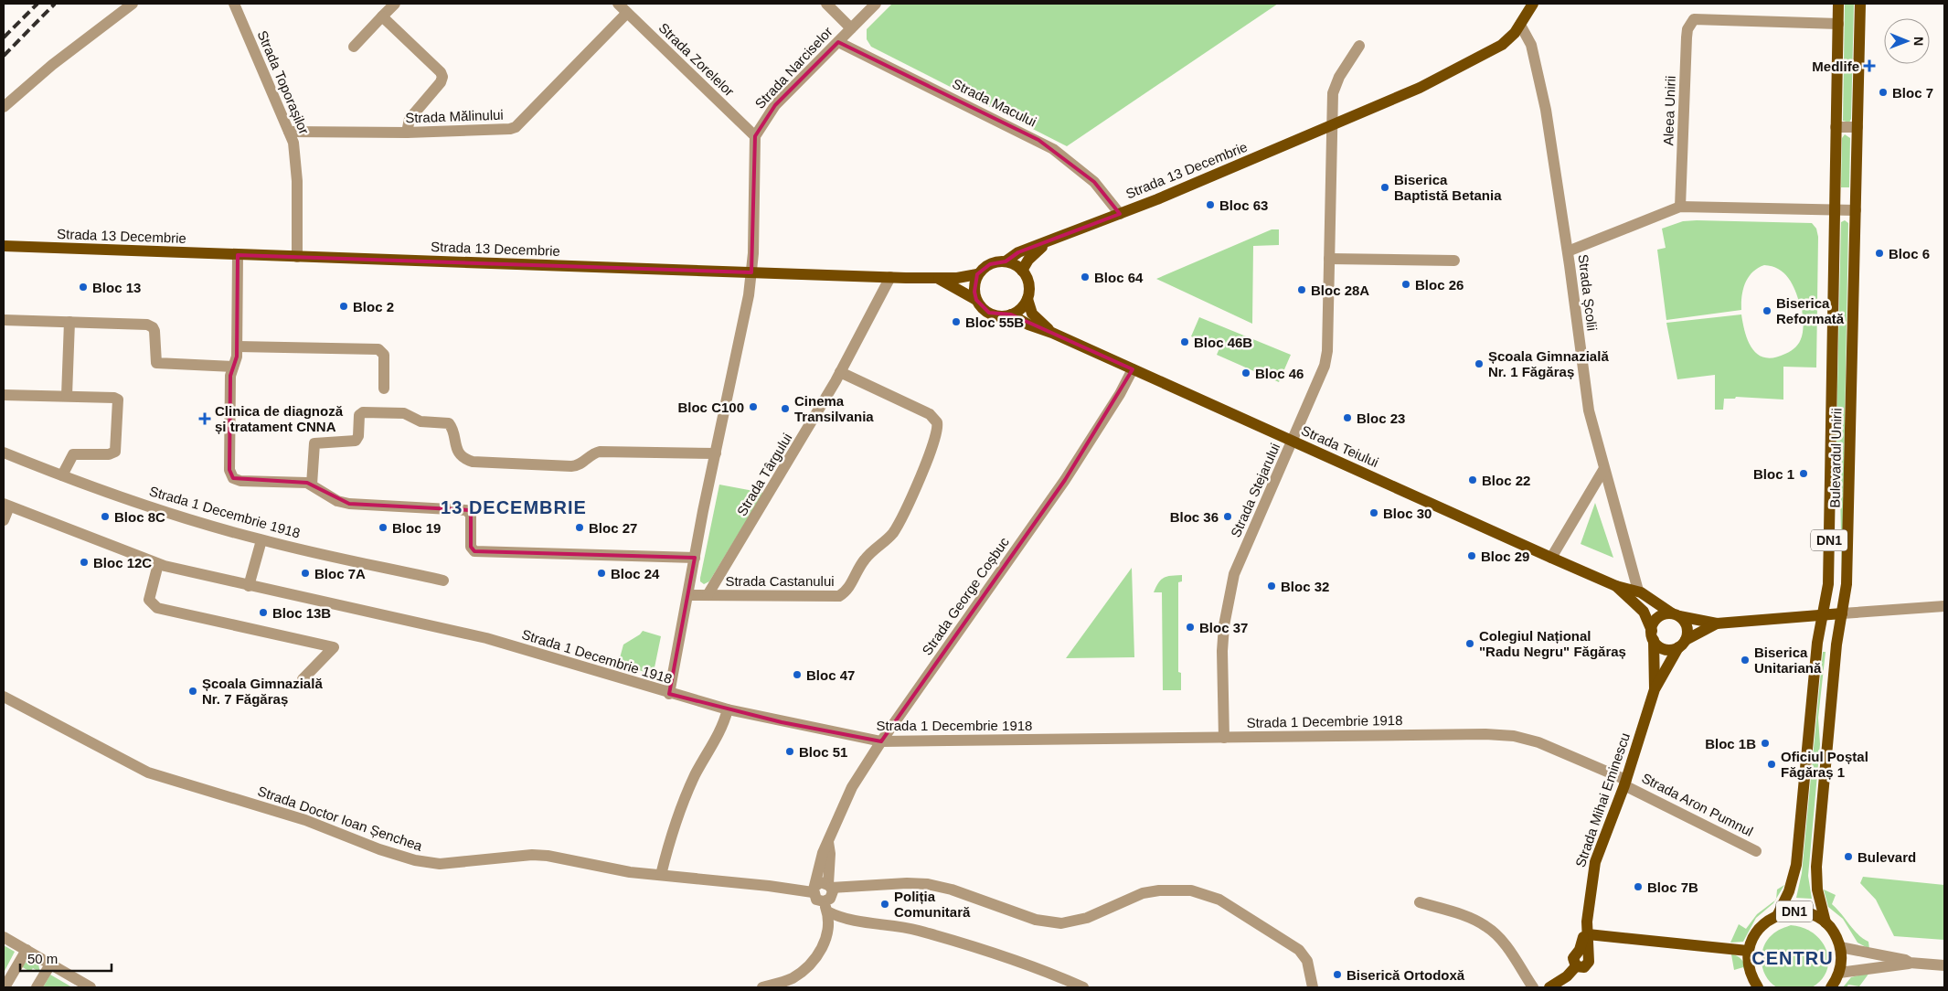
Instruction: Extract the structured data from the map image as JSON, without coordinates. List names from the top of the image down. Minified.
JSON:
{"streets":{"main road":["Strada 13 Decembrie","Strada Teiului","Bulevardul Unirii","DN1","Strada Mihai Eminescu"],"street":["Strada Zorelelor","Strada Narciselor","Strada Toporașilor","Strada Macului","Aleea Unirii","Strada Mălinului","Strada Școlii","Strada Târgului","Strada Stejarului","Strada 1 Decembrie 1918","Strada Castanului","Strada George Coșbuc","Strada Aron Pumnul","Strada Doctor Ioan Șenchea"]},"crossings":[["Strada Zorelelor","Strada Narciselor"],["Strada Zorelelor","Strada Mălinului"],["Strada Narciselor","Strada Macului"],["Strada Toporașilor","Strada Mălinului"],["Strada Toporașilor","Strada 13 Decembrie"],["Strada Macului","Strada 13 Decembrie"],["Aleea Unirii","Bulevardul Unirii"],["Strada 13 Decembrie","Strada Școlii"],["Strada 13 Decembrie","Strada Teiului"],["Strada 13 Decembrie","Strada Târgului"],["Strada 13 Decembrie","Strada Stejarului"],["Strada Teiului","Strada Stejarului"],["Strada Teiului","Strada George Coșbuc"],["Bulevardul Unirii","DN1"],["Strada Târgului","Strada Castanului"],["Strada Stejarului","Strada 1 Decembrie 1918"],["Strada 1 Decembrie 1918","Strada George Coșbuc"],["Strada 1 Decembrie 1918","Strada Mihai Eminescu"],["Strada 1 Decembrie 1918","Strada Aron Pumnul"],["Strada George Coșbuc","Strada Doctor Ioan Șenchea"],["Strada Mihai Eminescu","Strada Aron Pumnul"]],"districts":["13 DECEMBRIE","CENTRU"],"places":{"health":["Medlife","Clinica de diagnoză și tratament CNNA"],"other":["Bloc 7","Biserica Baptistă Betania","Bloc 63","Bloc 6","Bloc 64","Bloc 26","Bloc 13","Bloc 28A","Bloc 2","Biserica Reformată","Bloc 55B","Bloc 46B","Școala Gimnazială Nr. 1 Făgăraș","Bloc 46","Bloc C100","Cinema Transilvania","Bloc 23","Bloc 1","Bloc 22","Bloc 30","Bloc 8C","Bloc 36","Bloc 19","Bloc 27","Bloc 29","Bloc 12C","Bloc 7A","Bloc 24","Bloc 32","Bloc 13B","Bloc 37","Colegiul Național \"Radu Negru\" Făgăraș","Biserica Unitariană","Bloc 47","Școala Gimnazială Nr. 7 Făgăraș","Bloc 1B","Bloc 51","Oficiul Poștal Făgăraș 1","Bulevard","Bloc 7B","Poliția Comunitară","Biserică Ortodoxă"]},"scale_bar":"50 m","north":"right"}
